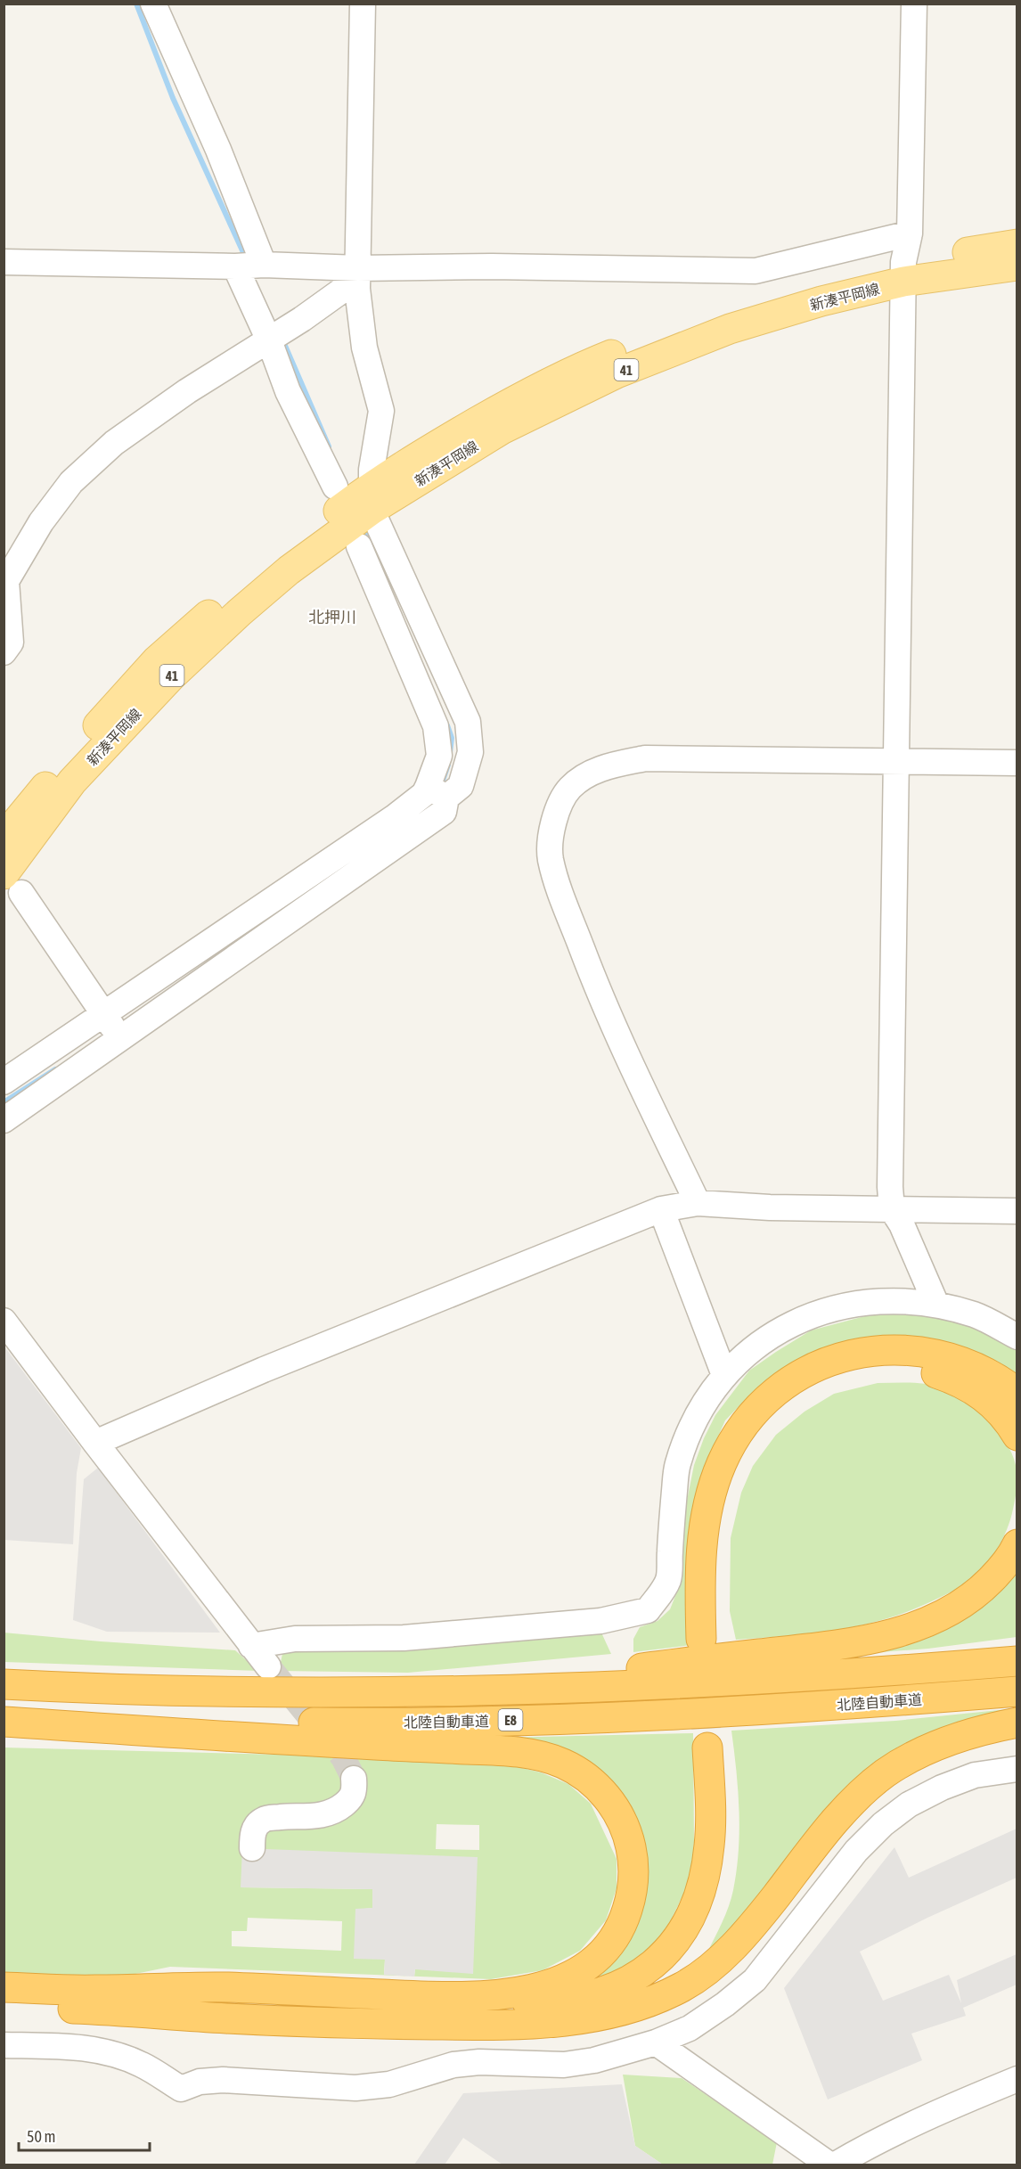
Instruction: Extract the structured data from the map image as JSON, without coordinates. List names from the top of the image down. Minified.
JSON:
{"streets":{"highway":["北陸自動車道","E8"],"main road":["新湊平岡線","41"]},"districts":["北押川"],"scale_bar":"50 m"}
